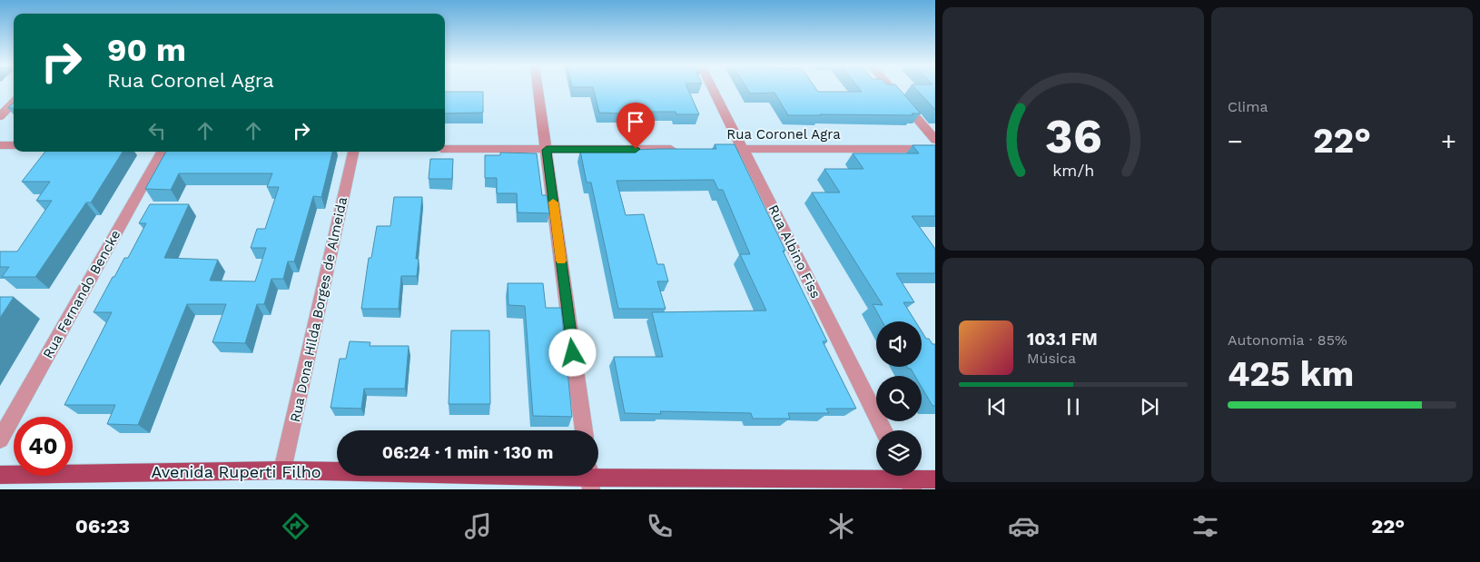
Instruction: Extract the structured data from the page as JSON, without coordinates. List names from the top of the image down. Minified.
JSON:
{"streets":{"main road":["Avenida Ruperti Filho"],"street":["Rua Coronel Agra","Rua Albino Fiss","Rua Fernando Bencke","Rua Dona Hilda Borges de Almeida"]},"crossings":[["Rua Coronel Agra","Rua Albino Fiss"],["Rua Dona Hilda Borges de Almeida","Avenida Ruperti Filho"]],"page":{"tile":["Clima",["Autonomia · 85%","425 km"]],"turn":["90 m","Rua Coronel Agra"],"heat":["−","22°","+"],"song":["103.1 FM","Música"],"limit":"40","trip":"06:24 · 1 min · 130 m","tabs":["06:23","22°"],"gauge":["36","km/h"]}}
